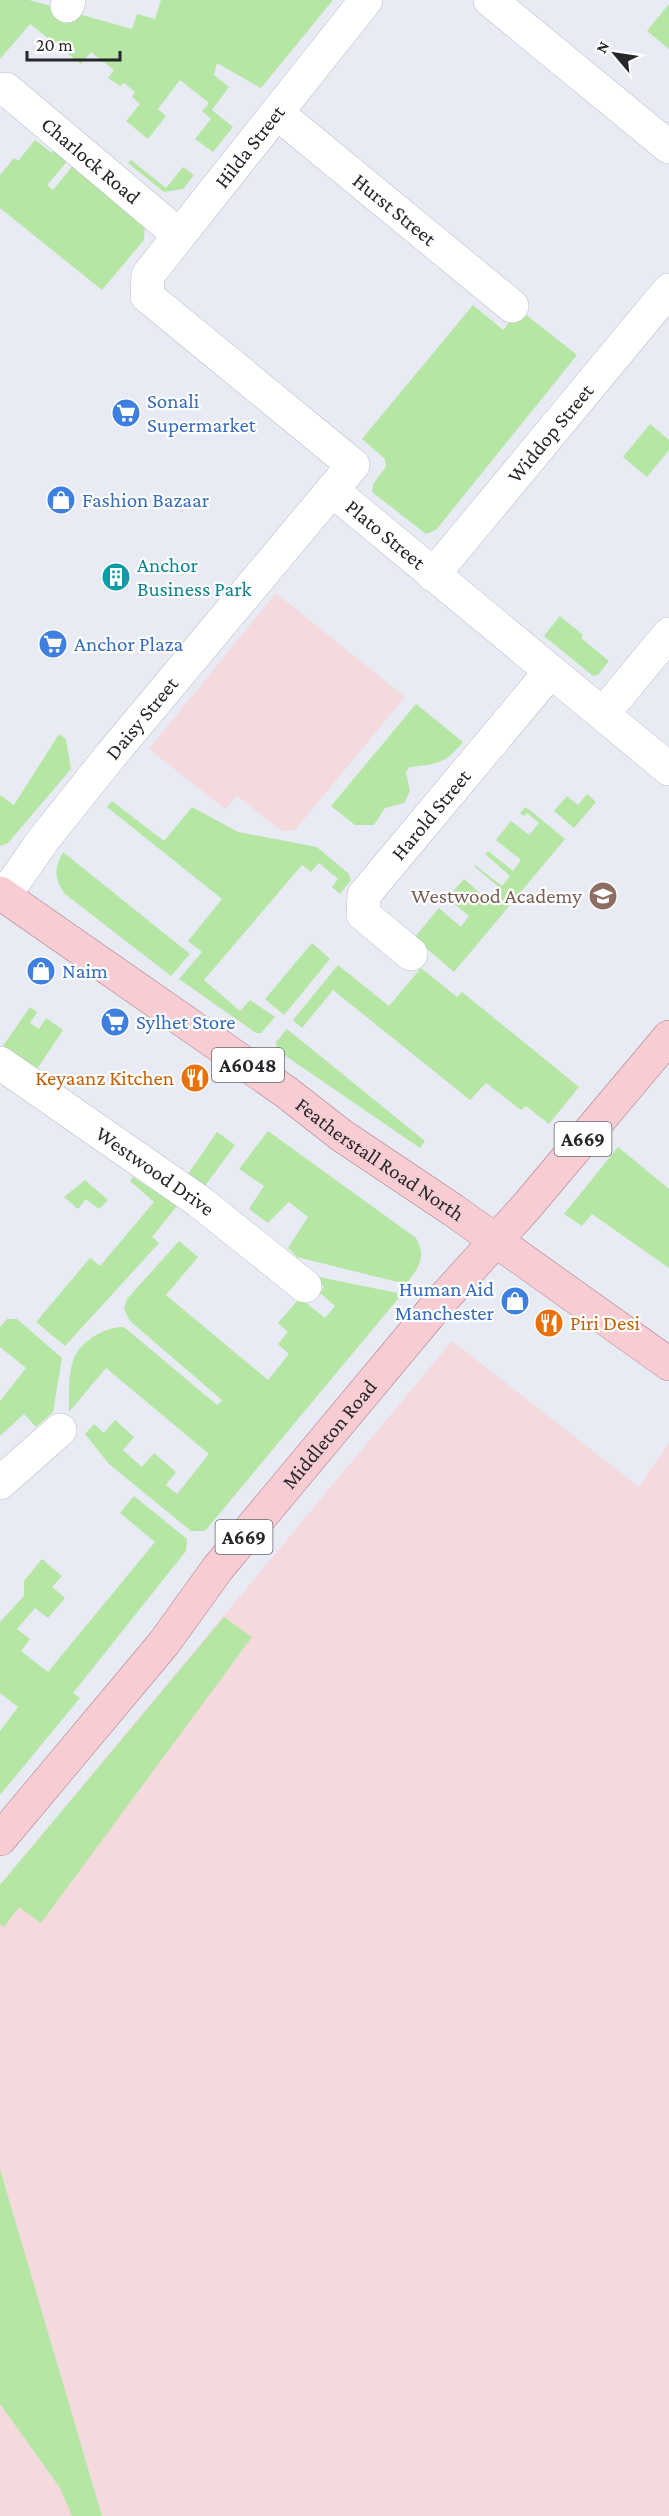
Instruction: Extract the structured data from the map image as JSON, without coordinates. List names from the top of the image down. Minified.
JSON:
{"streets":{"main road":["A6048","A669","Featherstall Road North","Middleton Road"],"street":["Hilda Street","Charlock Road","Hurst Street","Widdop Street","Plato Street","Daisy Street","Harold Street","Westwood Drive"]},"crossings":[["Hilda Street","Charlock Road"],["Hilda Street","Hurst Street"],["Hilda Street","Plato Street"],["Widdop Street","Plato Street"],["Plato Street","Daisy Street"],["Plato Street","Harold Street"],["Daisy Street","Featherstall Road North"],["A6048","Featherstall Road North"],["A6048","Middleton Road"],["Featherstall Road North","Middleton Road"]],"places":{"supermarket":["Sonali Supermarket","Anchor Plaza","Sylhet Store"],"shop":["Fashion Bazaar","Naim","Human Aid Manchester"],"building":["Anchor Business Park"],"school or university":["Westwood Academy"],"restaurant":["Keyaanz Kitchen","Piri Desi"]},"scale_bar":"20 m","north":"top left"}
